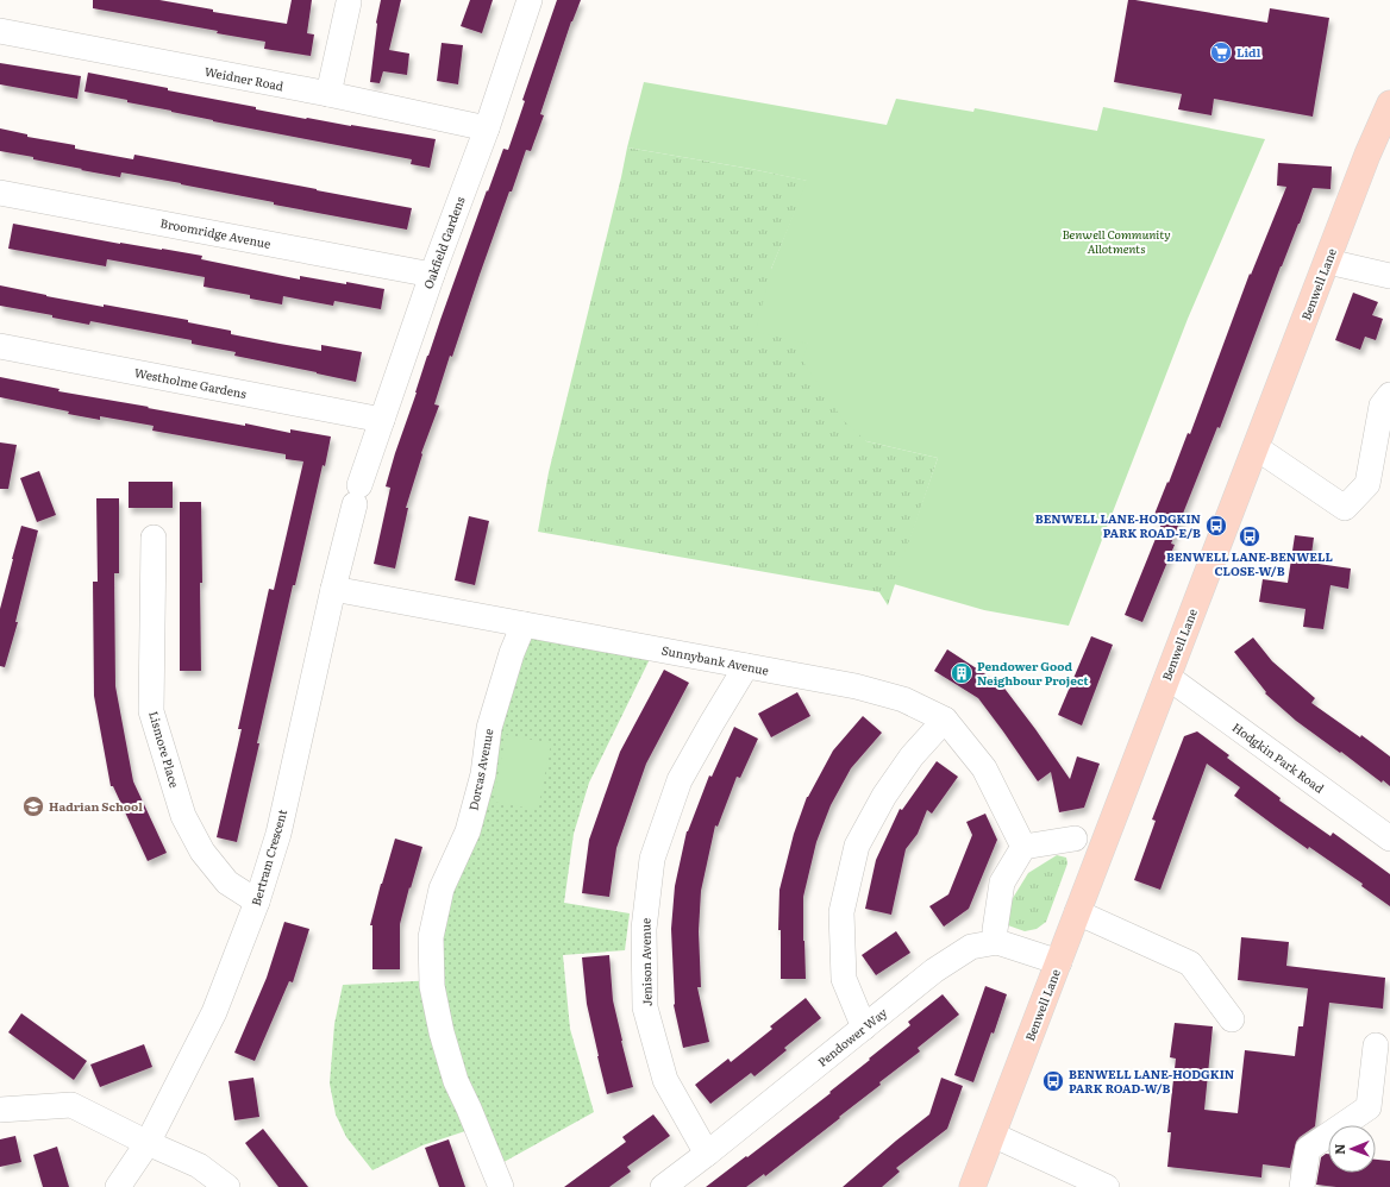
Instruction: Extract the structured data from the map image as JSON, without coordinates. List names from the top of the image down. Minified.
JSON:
{"streets":{"main road":["Benwell Lane"],"street":["Weidner Road","Broomridge Avenue","Oakfield Gardens","Westholme Gardens","Sunnybank Avenue","Lismore Place","Hodgkin Park Road","Dorcas Avenue","Bertram Crescent","Jenison Avenue","Pendower Way"]},"crossings":[["Weidner Road","Oakfield Gardens"],["Broomridge Avenue","Oakfield Gardens"],["Oakfield Gardens","Westholme Gardens"],["Oakfield Gardens","Bertram Crescent"],["Benwell Lane","Hodgkin Park Road"],["Benwell Lane","Pendower Way"],["Sunnybank Avenue","Dorcas Avenue"],["Sunnybank Avenue","Bertram Crescent"],["Sunnybank Avenue","Jenison Avenue"],["Lismore Place","Bertram Crescent"],["Jenison Avenue","Pendower Way"]],"parks":["Benwell Community Allotments"],"places":{"supermarket":["Lidl"],"bus stop":["BENWELL LANE-HODGKIN PARK ROAD-E/B","BENWELL LANE-BENWELL CLOSE-W/B","BENWELL LANE-HODGKIN PARK ROAD-W/B"],"building":["Pendower Good Neighbour Project"],"school or university":["Hadrian School"]},"north":"left"}
